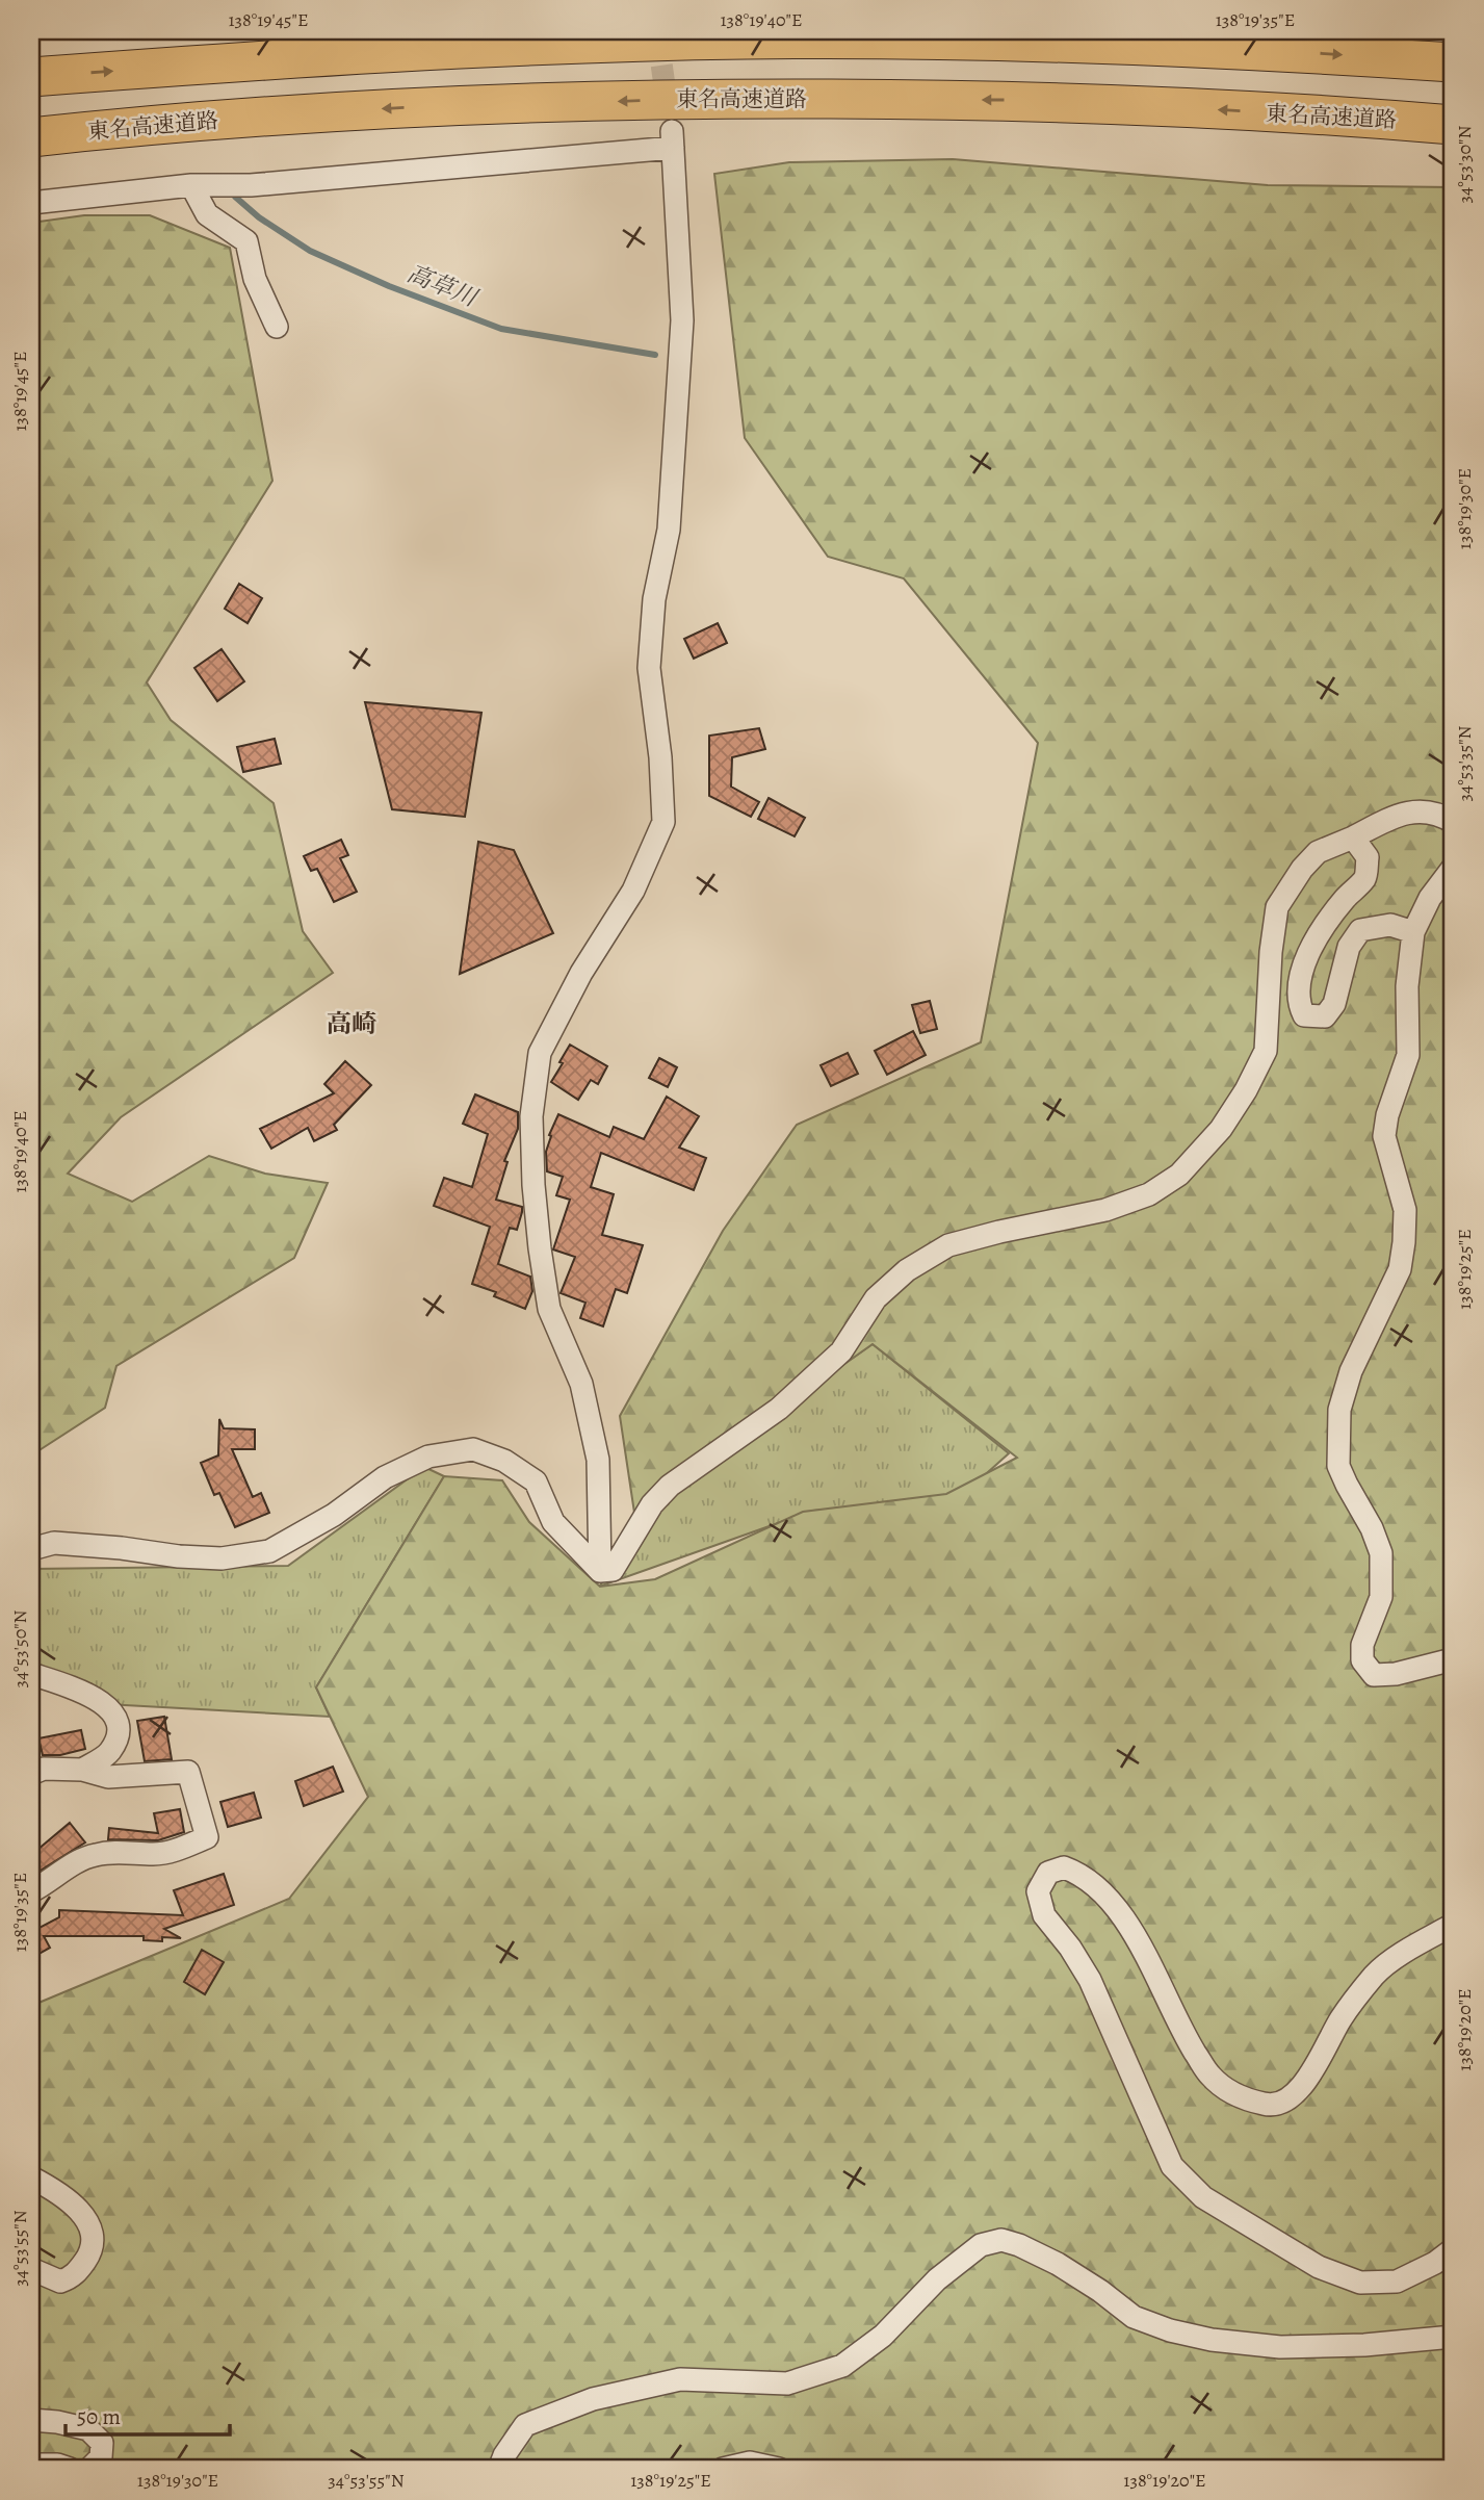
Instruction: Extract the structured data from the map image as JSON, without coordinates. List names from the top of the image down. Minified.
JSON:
{"streets":{"highway":["東名高速道路"]},"districts":["高崎"],"water":["高草川"],"scale_bar":"50 m","coordinates":["138°19'45\"E","138°19'40\"E","138°19'35\"E","34°53'30\"N","138°19'30\"E","34°53'35\"N","138°19'25\"E","34°53'50\"N","138°19'20\"E","34°53'55\"N"]}
